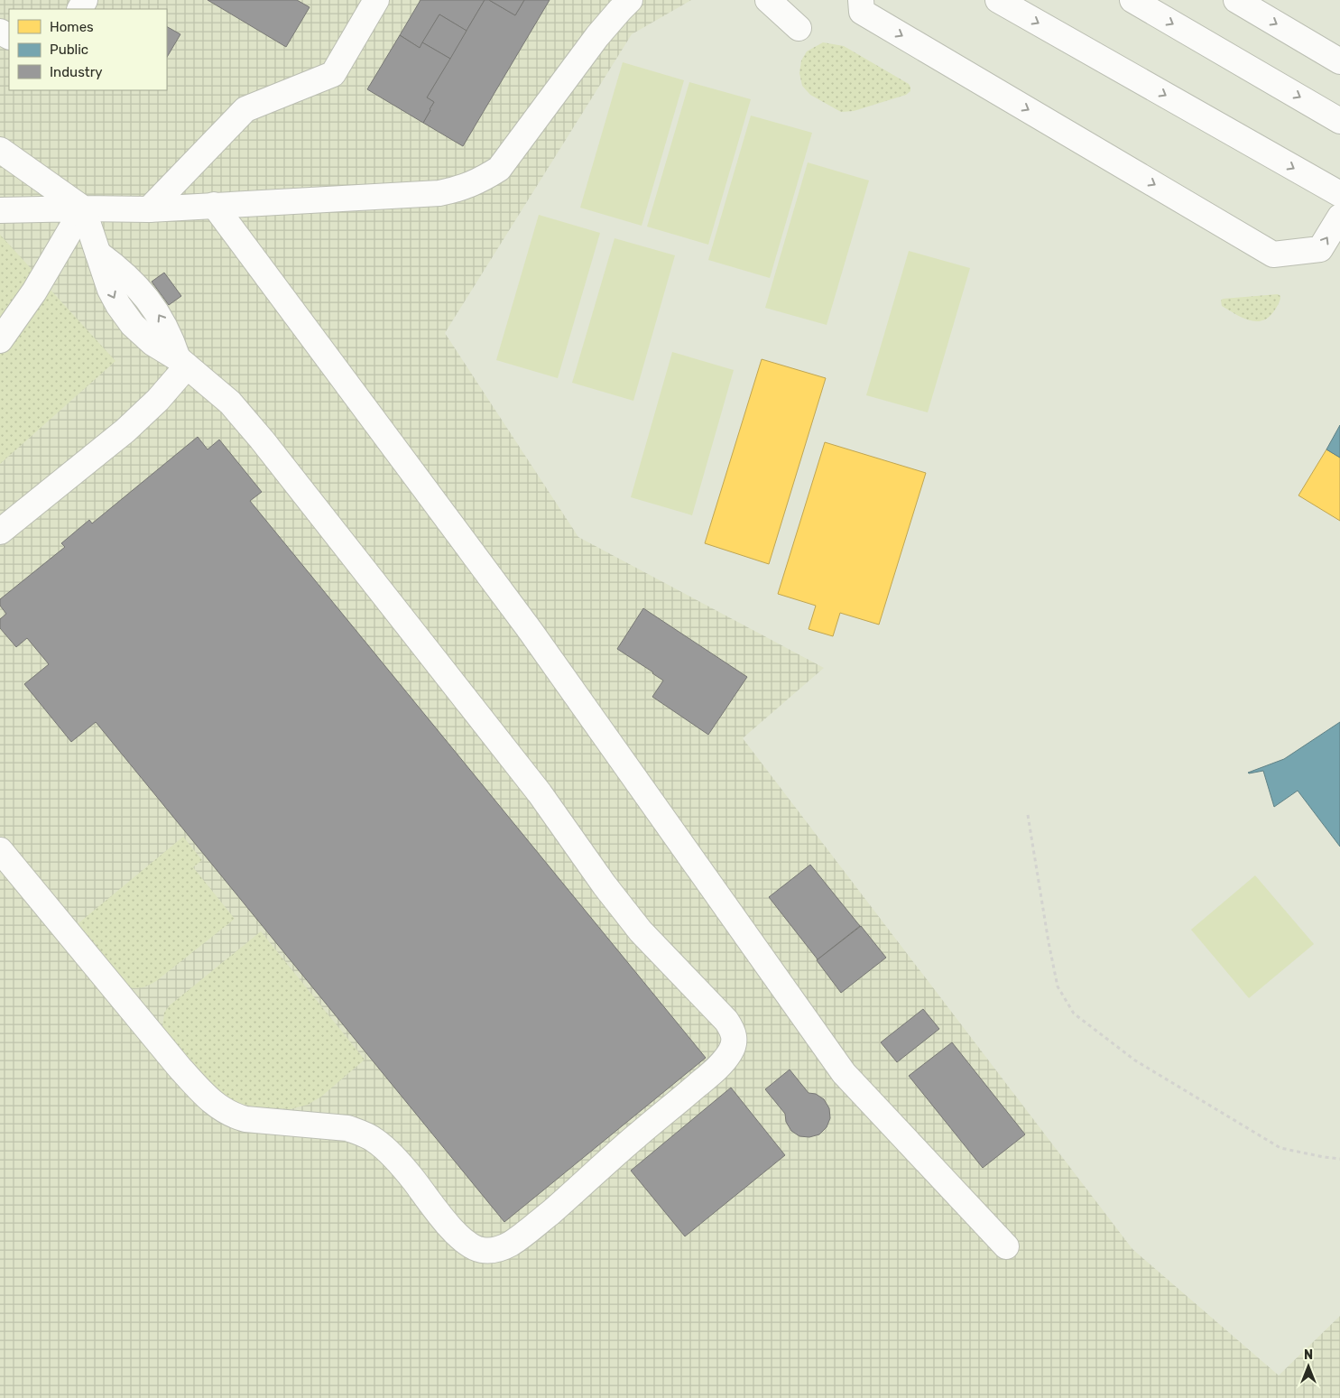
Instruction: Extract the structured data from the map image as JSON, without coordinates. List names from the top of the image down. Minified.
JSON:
{"legend":["Homes","Public","Industry"],"north":"top"}
